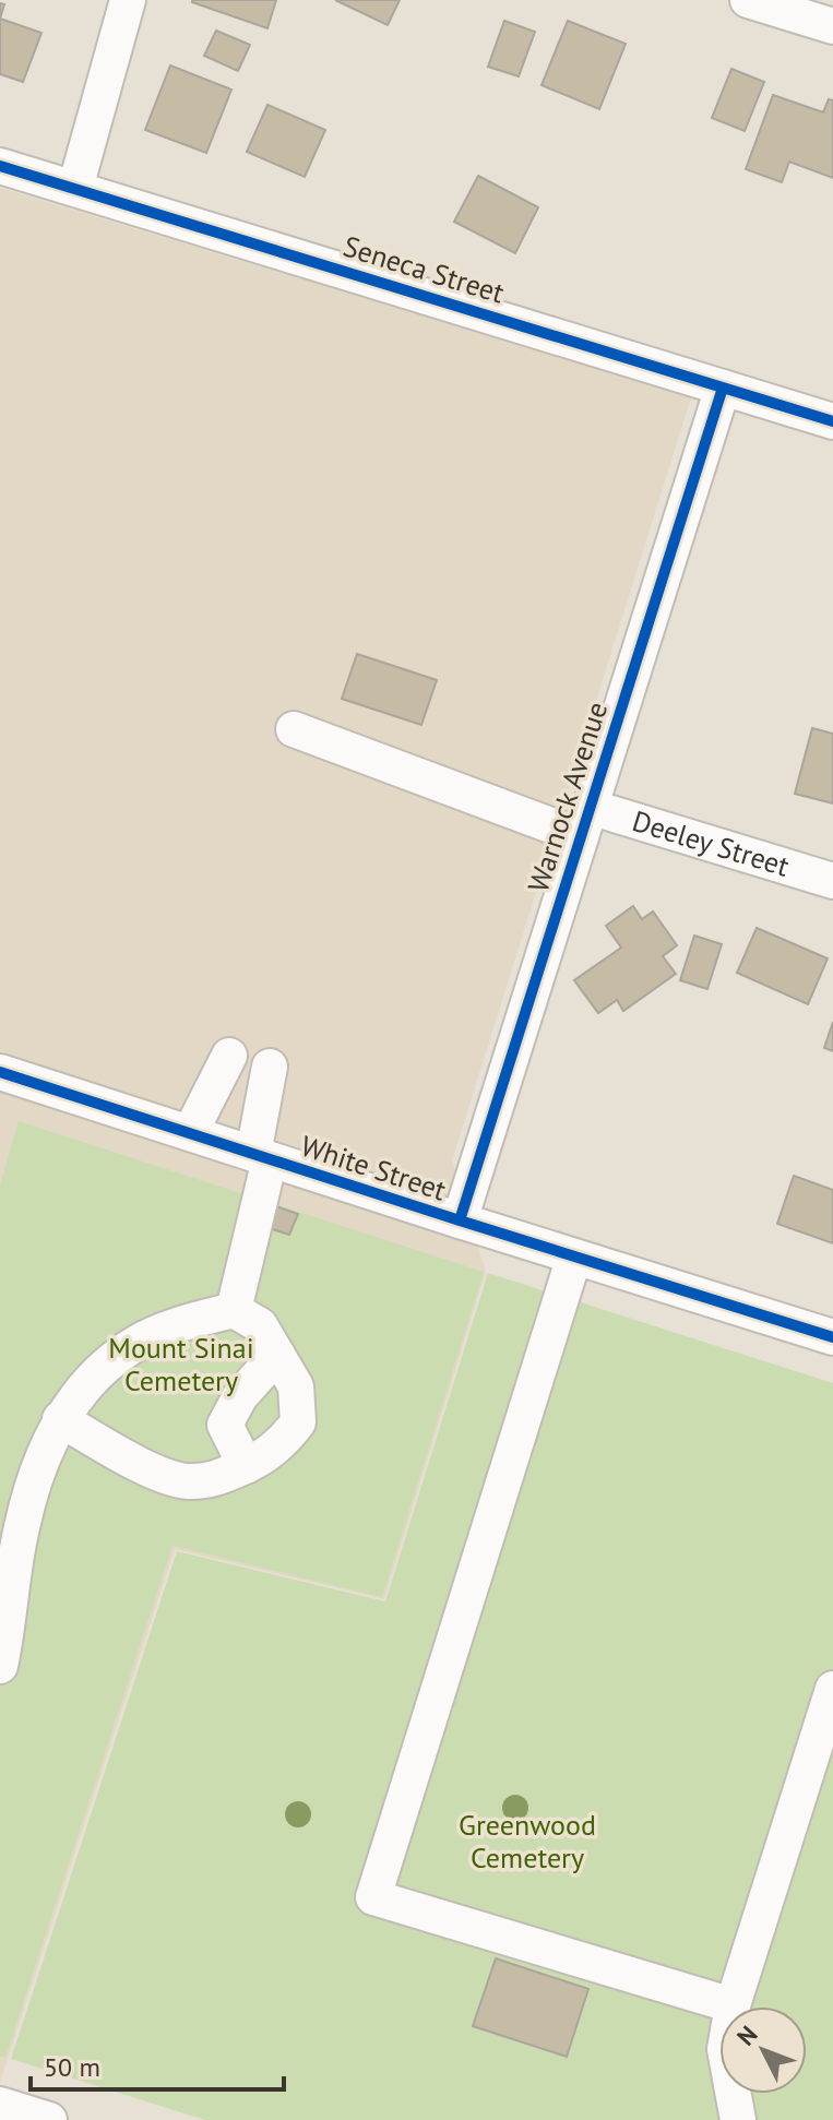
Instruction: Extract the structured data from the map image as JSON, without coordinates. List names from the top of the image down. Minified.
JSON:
{"streets":{"street":["Seneca Street","Warnock Avenue","Deeley Street","White Street"]},"crossings":[["Seneca Street","Warnock Avenue"],["Warnock Avenue","Deeley Street"],["Warnock Avenue","White Street"]],"parks":["Mount Sinai Cemetery","Greenwood Cemetery"],"scale_bar":"50 m","north":"top left"}
